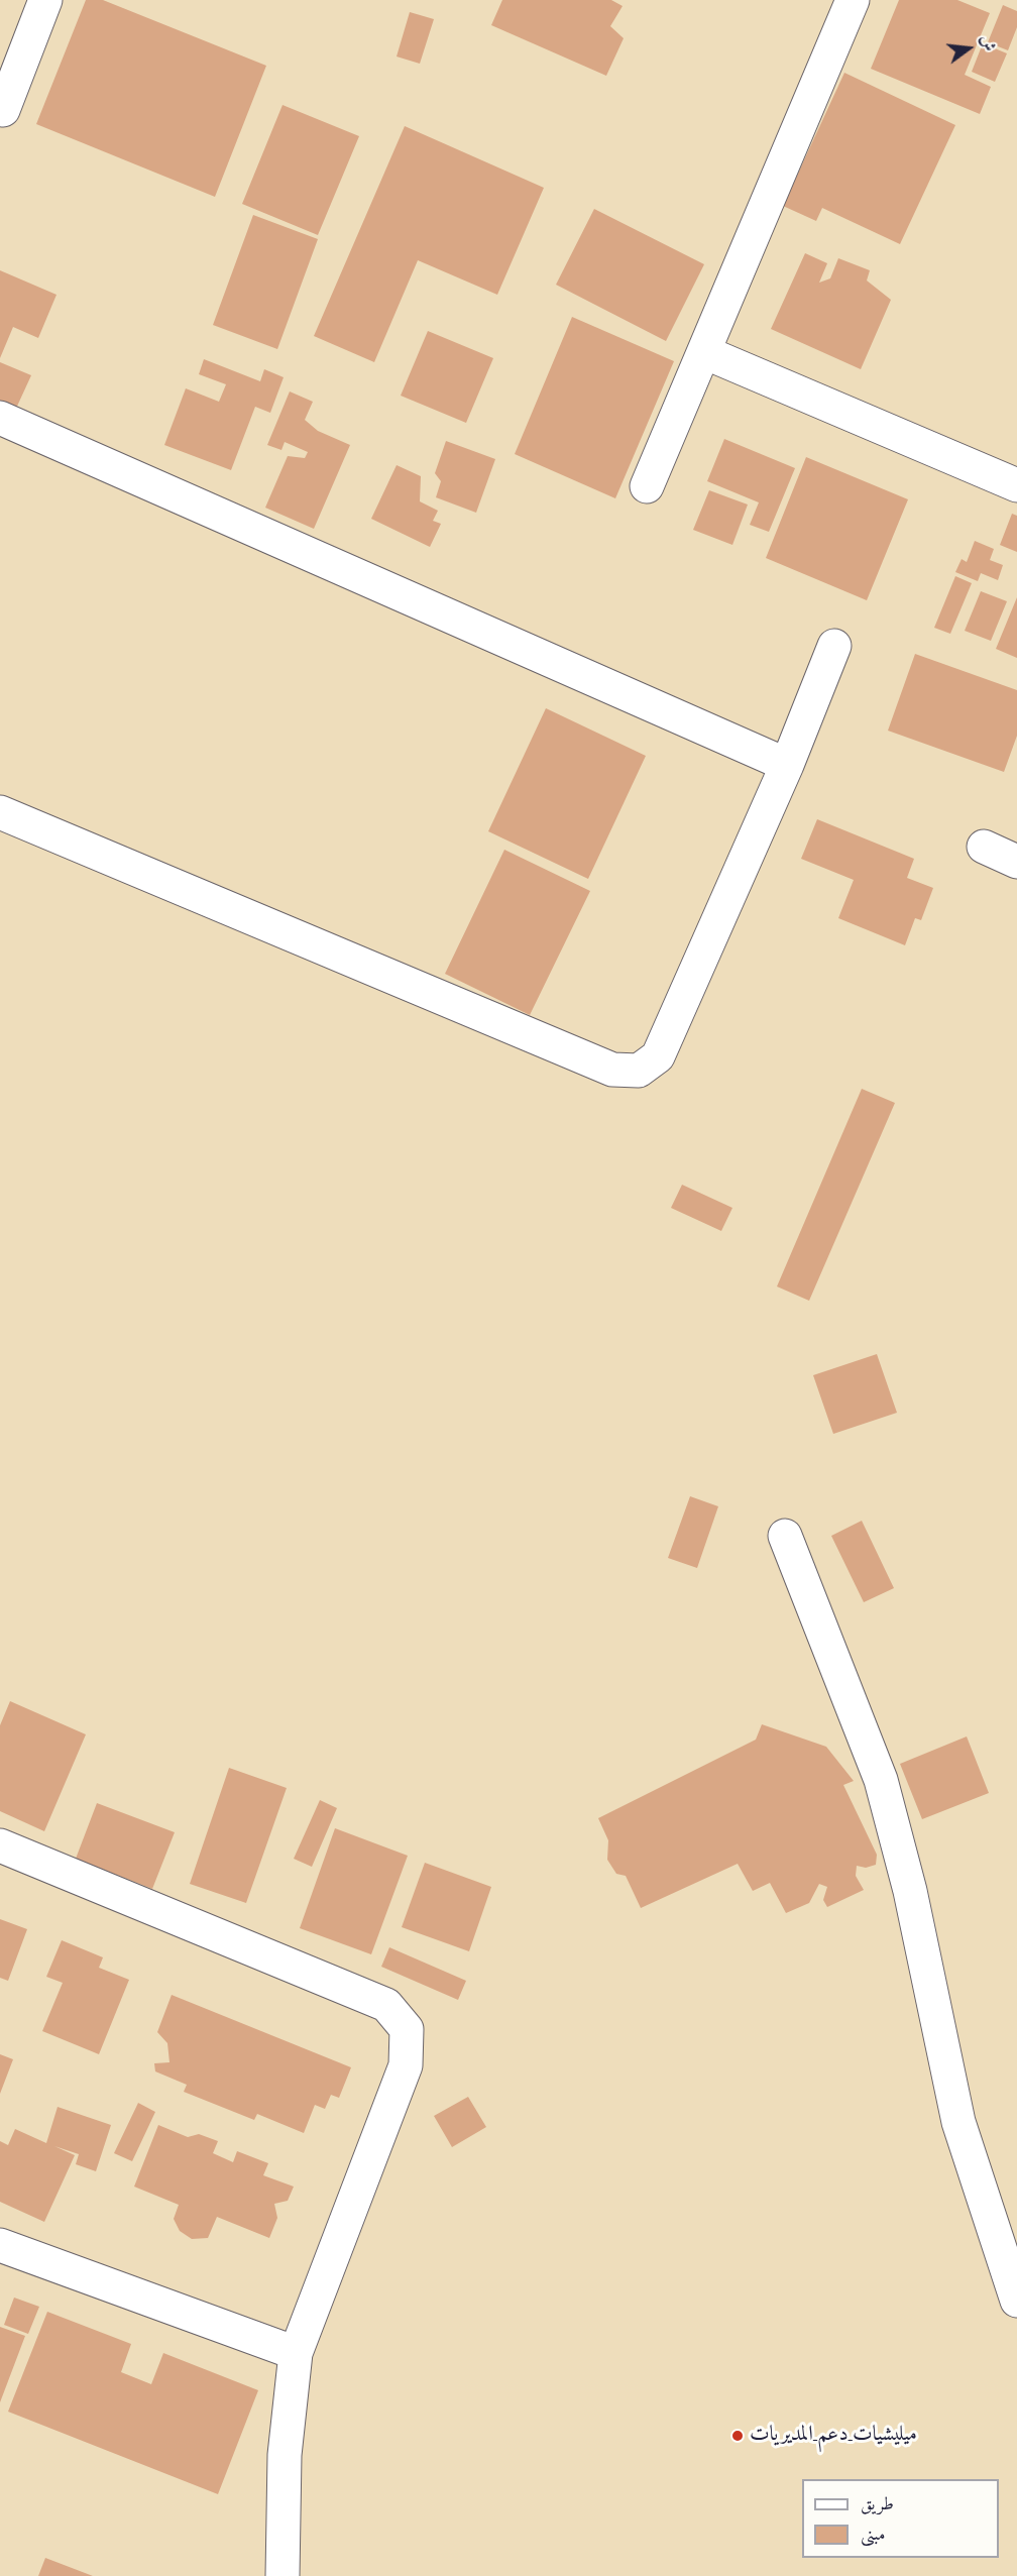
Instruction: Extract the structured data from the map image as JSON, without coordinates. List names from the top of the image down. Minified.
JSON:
{"places":["ميليشيات_دعم_المديريات"],"legend":["طريق","مبنى"],"north":"right"}
